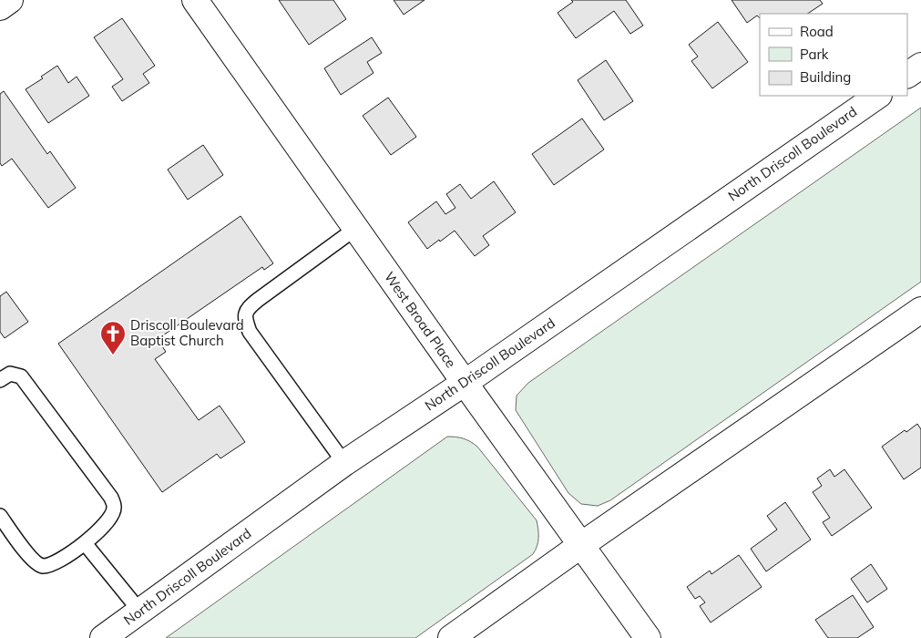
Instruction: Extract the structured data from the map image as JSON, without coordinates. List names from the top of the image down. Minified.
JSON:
{"streets":{"street":["North Driscoll Boulevard","West Broad Place"]},"crossings":[["North Driscoll Boulevard","West Broad Place"]],"places":{"church":["Driscoll Boulevard Baptist Church"]},"legend":["Road","Park","Building"]}
